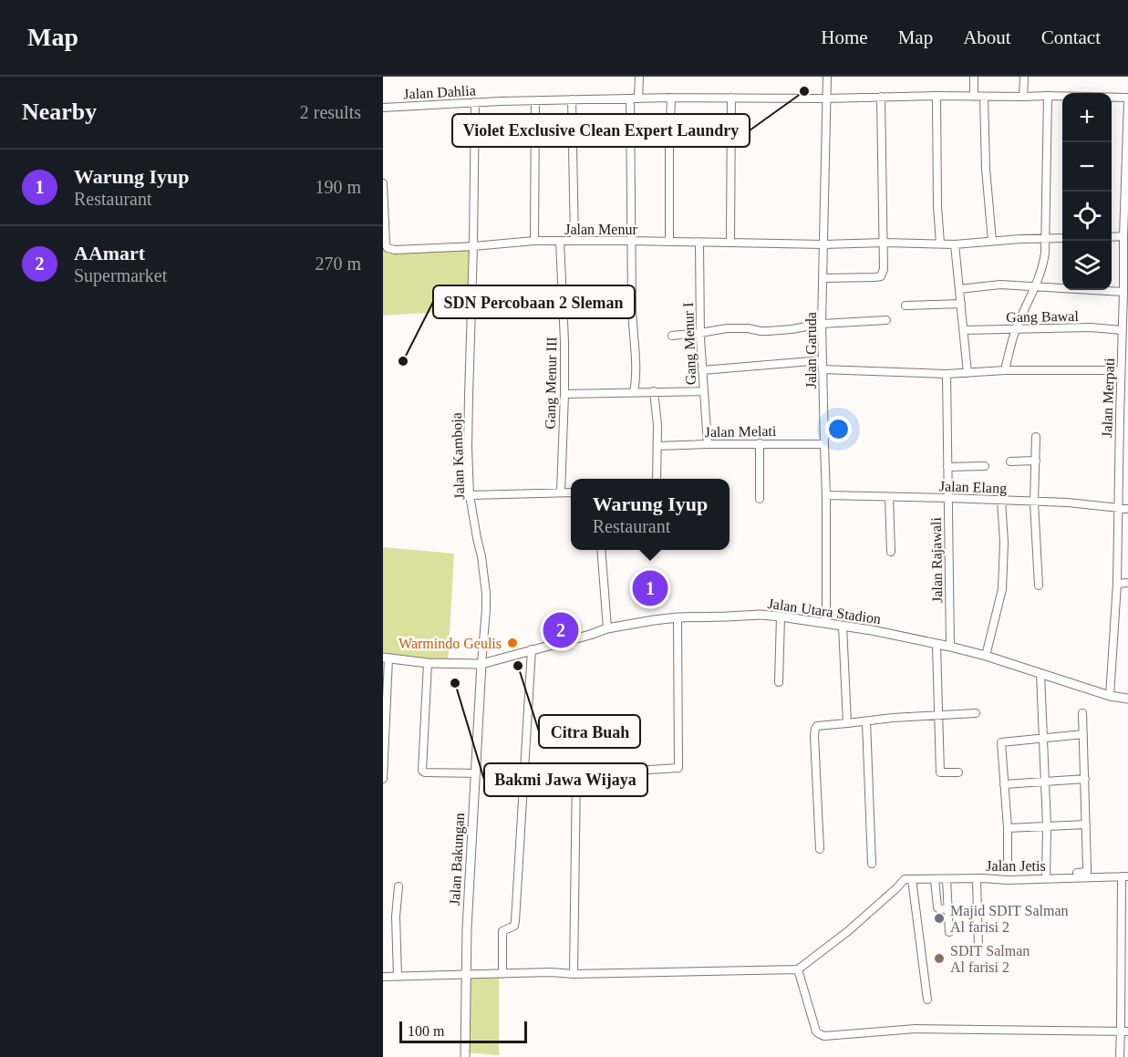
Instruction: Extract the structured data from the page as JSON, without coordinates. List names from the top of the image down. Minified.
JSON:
{"streets":{"street":["Jalan Dahlia","Jalan Menur","Gang Bawal","Gang Menur I","Jalan Garuda","Gang Menur III","Jalan Merpati","Jalan Melati","Jalan Kamboja","Jalan Elang","Jalan Rajawali","Jalan Utara Stadion","Jalan Bakungan","Jalan Jetis"]},"crossings":[["Jalan Dahlia","Jalan Garuda"],["Jalan Dahlia","Jalan Merpati"],["Jalan Dahlia","Jalan Kamboja"],["Jalan Menur","Gang Menur I"],["Jalan Menur","Jalan Garuda"],["Jalan Menur","Gang Menur III"],["Jalan Menur","Jalan Kamboja"],["Gang Bawal","Jalan Merpati"],["Gang Menur I","Jalan Melati"],["Jalan Garuda","Jalan Melati"],["Jalan Garuda","Jalan Elang"],["Jalan Garuda","Jalan Utara Stadion"],["Jalan Merpati","Jalan Elang"],["Jalan Merpati","Jalan Utara Stadion"],["Jalan Kamboja","Jalan Utara Stadion"],["Jalan Kamboja","Jalan Bakungan"],["Jalan Elang","Jalan Rajawali"],["Jalan Rajawali","Jalan Utara Stadion"],["Jalan Utara Stadion","Jalan Bakungan"]],"places":["Violet Exclusive Clean Expert Laundry","SDN Percobaan 2 Sleman","Warmindo Geulis","Citra Buah","Bakmi Jawa Wijaya","Majid SDIT Salman Al farisi 2","SDIT Salman Al farisi 2"],"scale_bar":"100 m","page":{"header":"Map","nav":["Home","Map","About","Contact"],"heading":["Nearby","2 results"],"map_buttons":["+","−"],"list":[{"mark":"1","name":"Warung Iyup","note":"Restaurant","value":"190 m"},{"mark":"2","name":"AAmart","note":"Supermarket","value":"270 m"}],"popup":["Warung Iyup","Restaurant"],"pins":["1","2"],"scale":"100 m"}}
